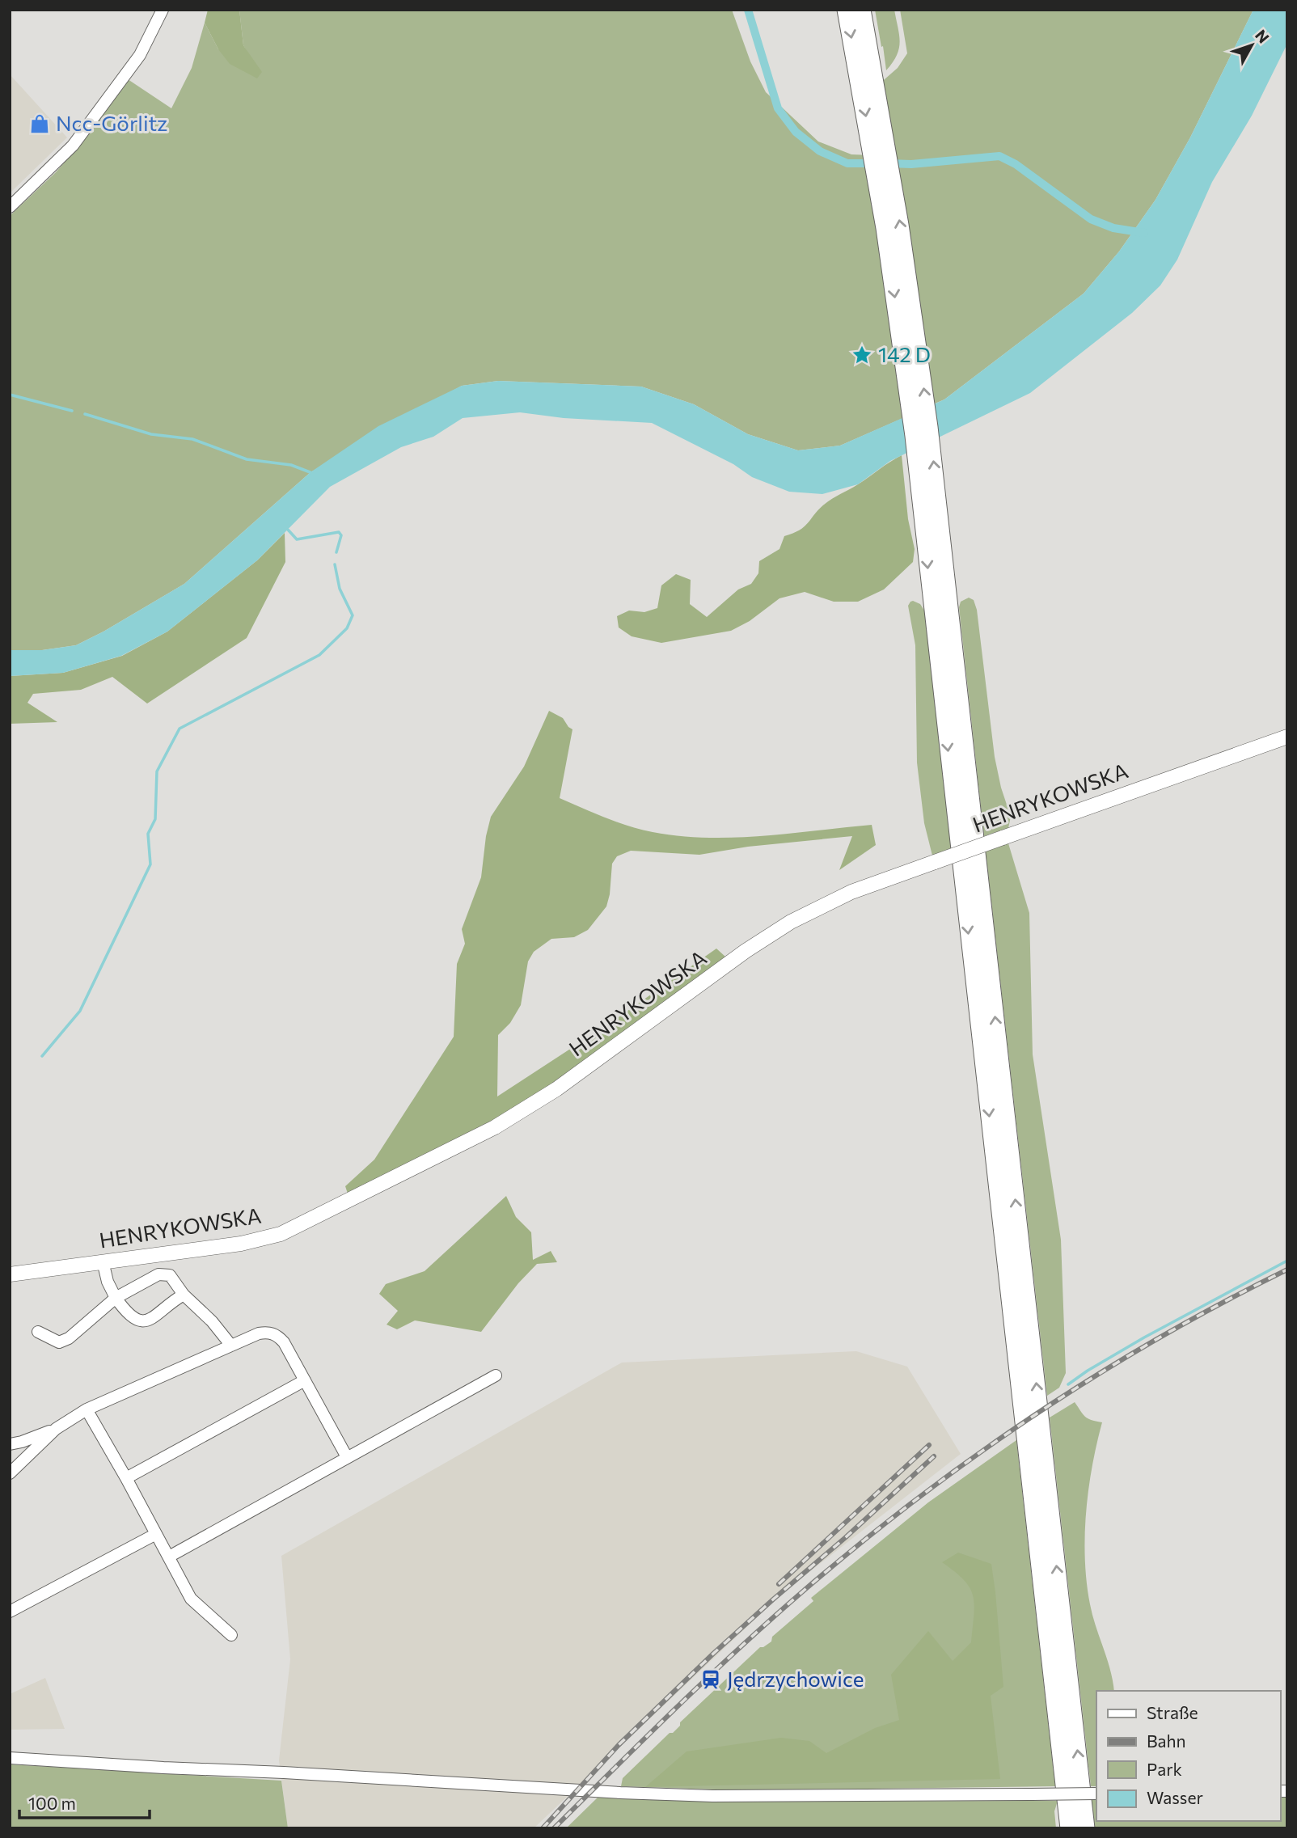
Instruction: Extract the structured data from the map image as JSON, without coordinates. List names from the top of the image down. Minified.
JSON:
{"streets":{"main road":["HENRYKOWSKA"]},"places":{"shop":["Ncc-Görlitz"],"place":["142 D"],"station":["Jędrzychowice"]},"legend":["Straße","Bahn","Park","Wasser"],"scale_bar":"100 m","north":"top right"}
